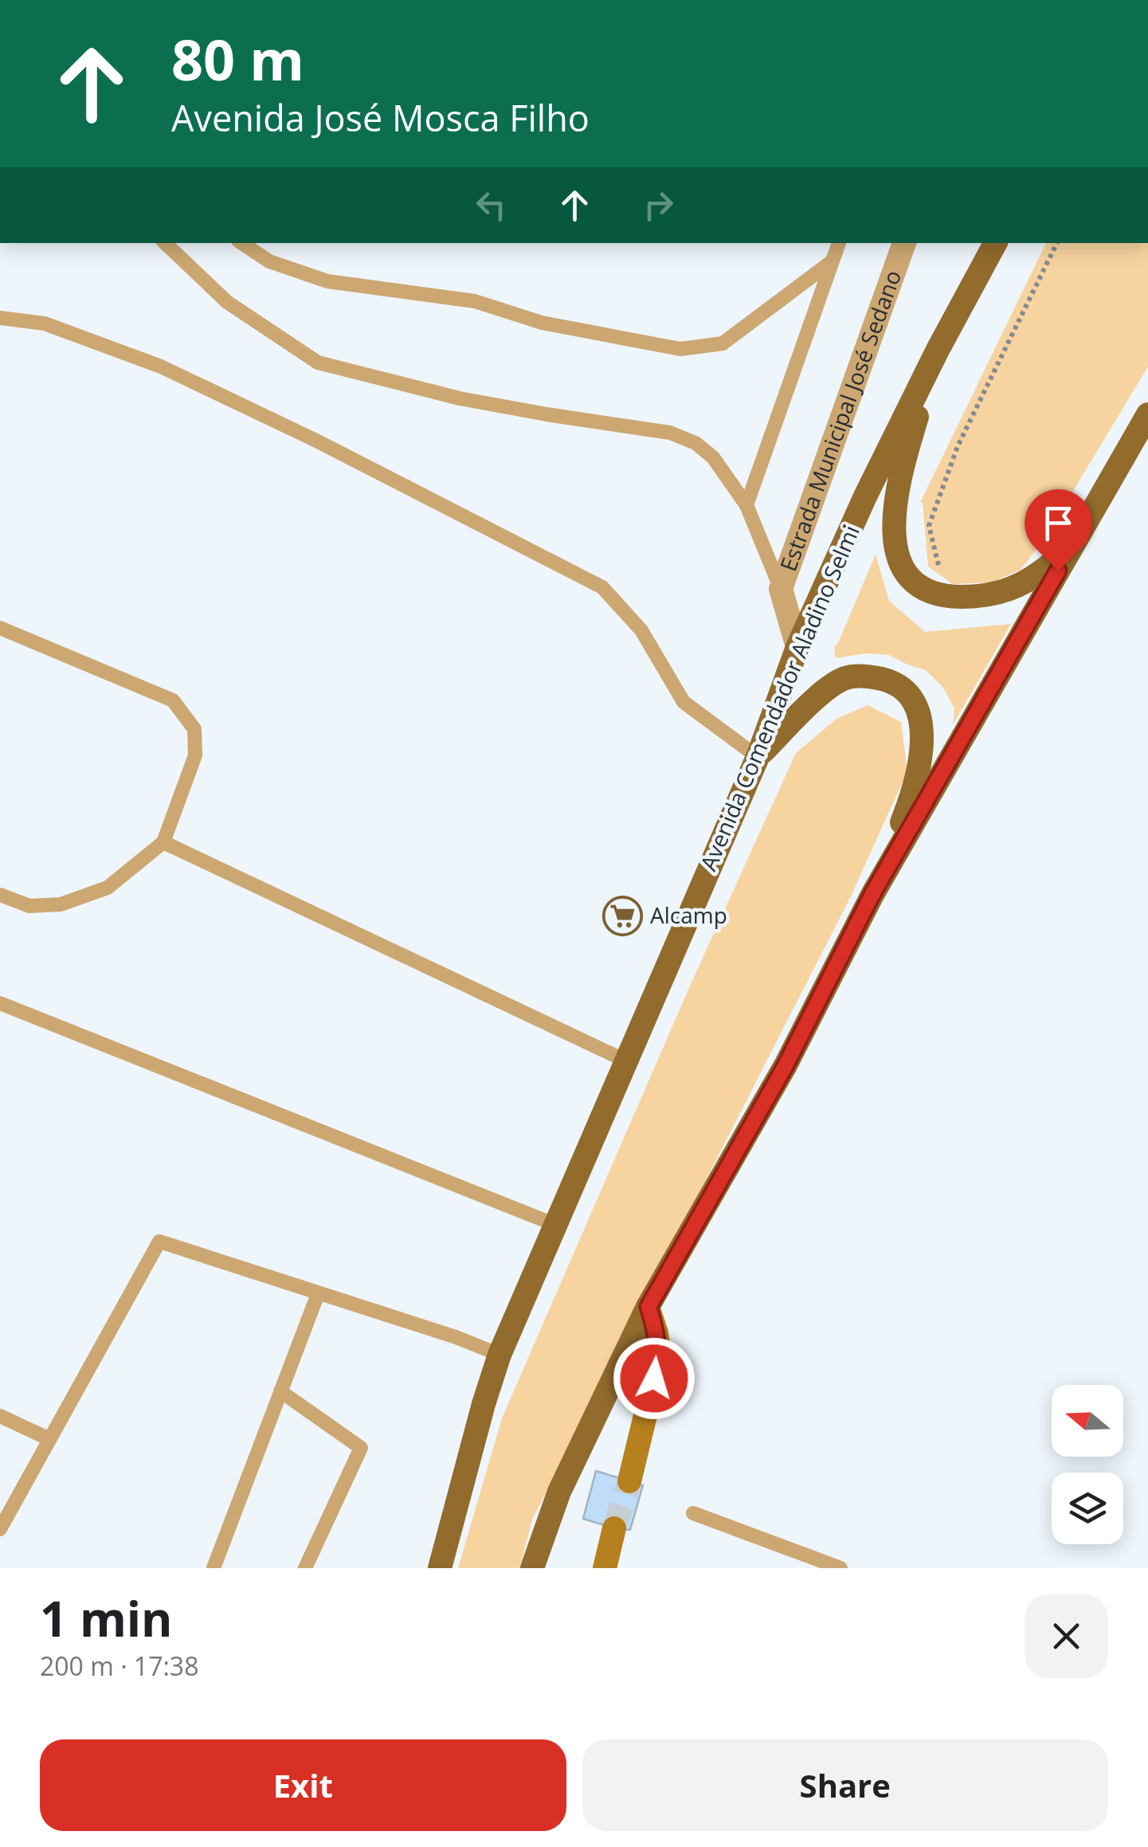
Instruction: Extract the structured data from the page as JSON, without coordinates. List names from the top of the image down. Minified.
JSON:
{"streets":{"main road":["Avenida Comendador Aladino Selmi"],"street":["Estrada Municipal José Sedano"]},"crossings":[["Estrada Municipal José Sedano","Avenida Comendador Aladino Selmi"]],"places":{"supermarket":["Alcamp"]},"north":"left","page":{"turn":["80 m","Avenida José Mosca Filho"],"heading":["1 min","200 m · 17:38"],"buttons":["Exit","Share"]}}
